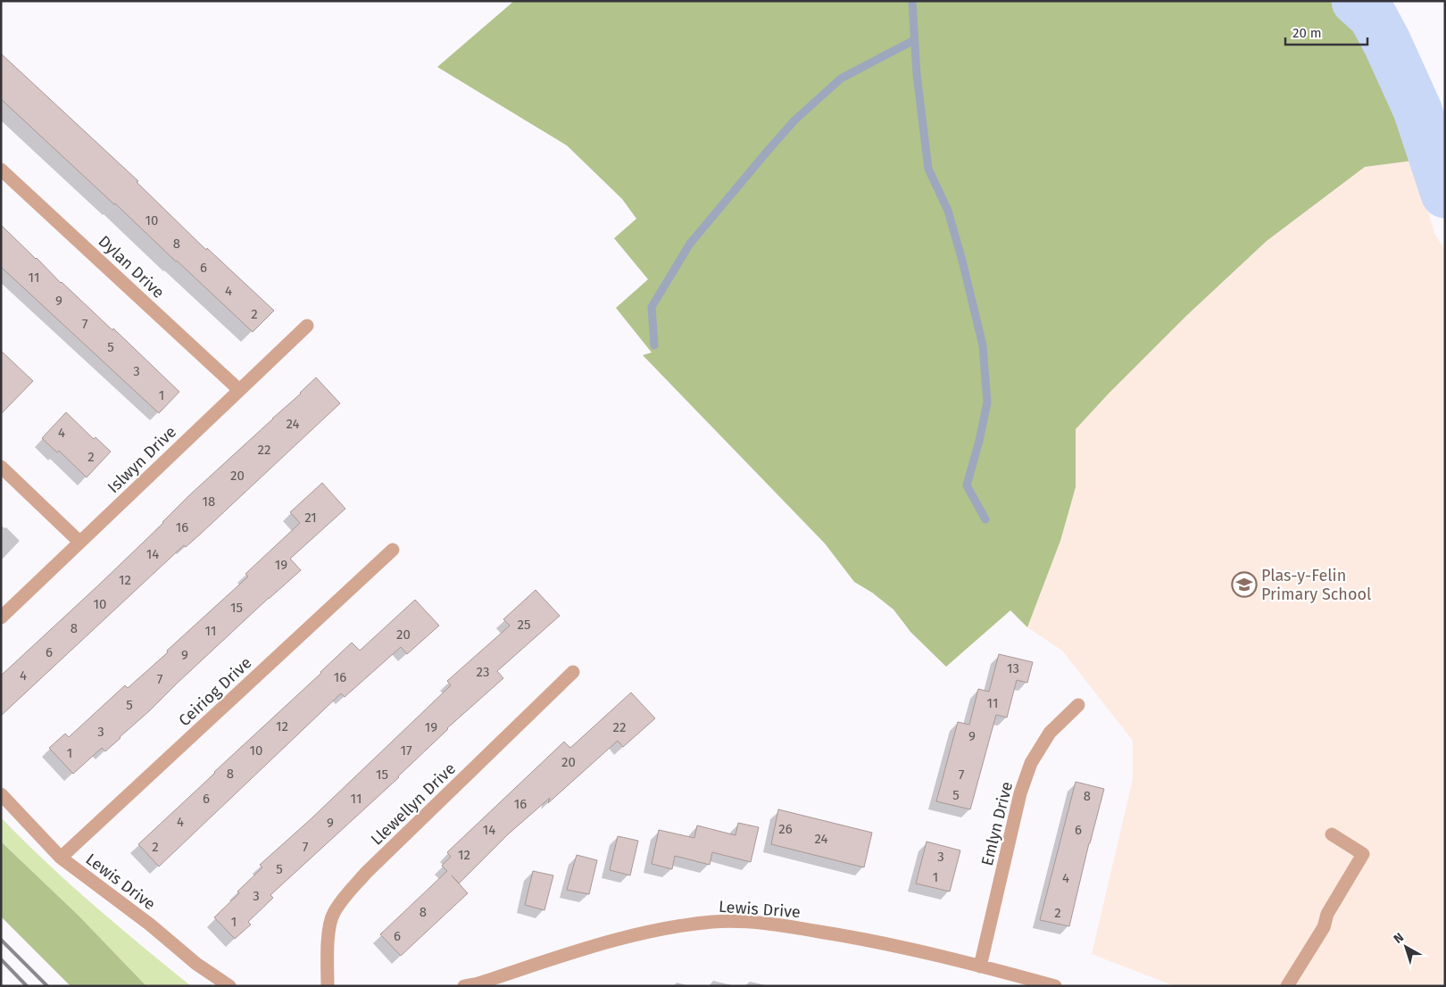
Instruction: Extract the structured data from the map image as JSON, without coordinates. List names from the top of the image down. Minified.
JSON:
{"streets":{"street":["Dylan Drive","Islwyn Drive","Ceiriog Drive","Llewellyn Drive","Emlyn Drive","Lewis Drive"]},"crossings":[["Dylan Drive","Islwyn Drive"],["Ceiriog Drive","Lewis Drive"],["Emlyn Drive","Lewis Drive"]],"places":{"school or university":["Plas-y-Felin Primary School"]},"house_numbers":["10","8","6","11","4","9","2","7","5","3","1","24","4","22","2","20","18","21","16","14","19","12","10","15","25","8","11","20","6","9","13","23","4","16","7","11","5","12","19","22","3","9","10","17","1","20","8","15","7","5","8","6","11","16","4","9","26","14","6","24","2","7","12","3","5","1","4","3","8","2","1","6"],"scale_bar":"20 m","north":"top left"}
